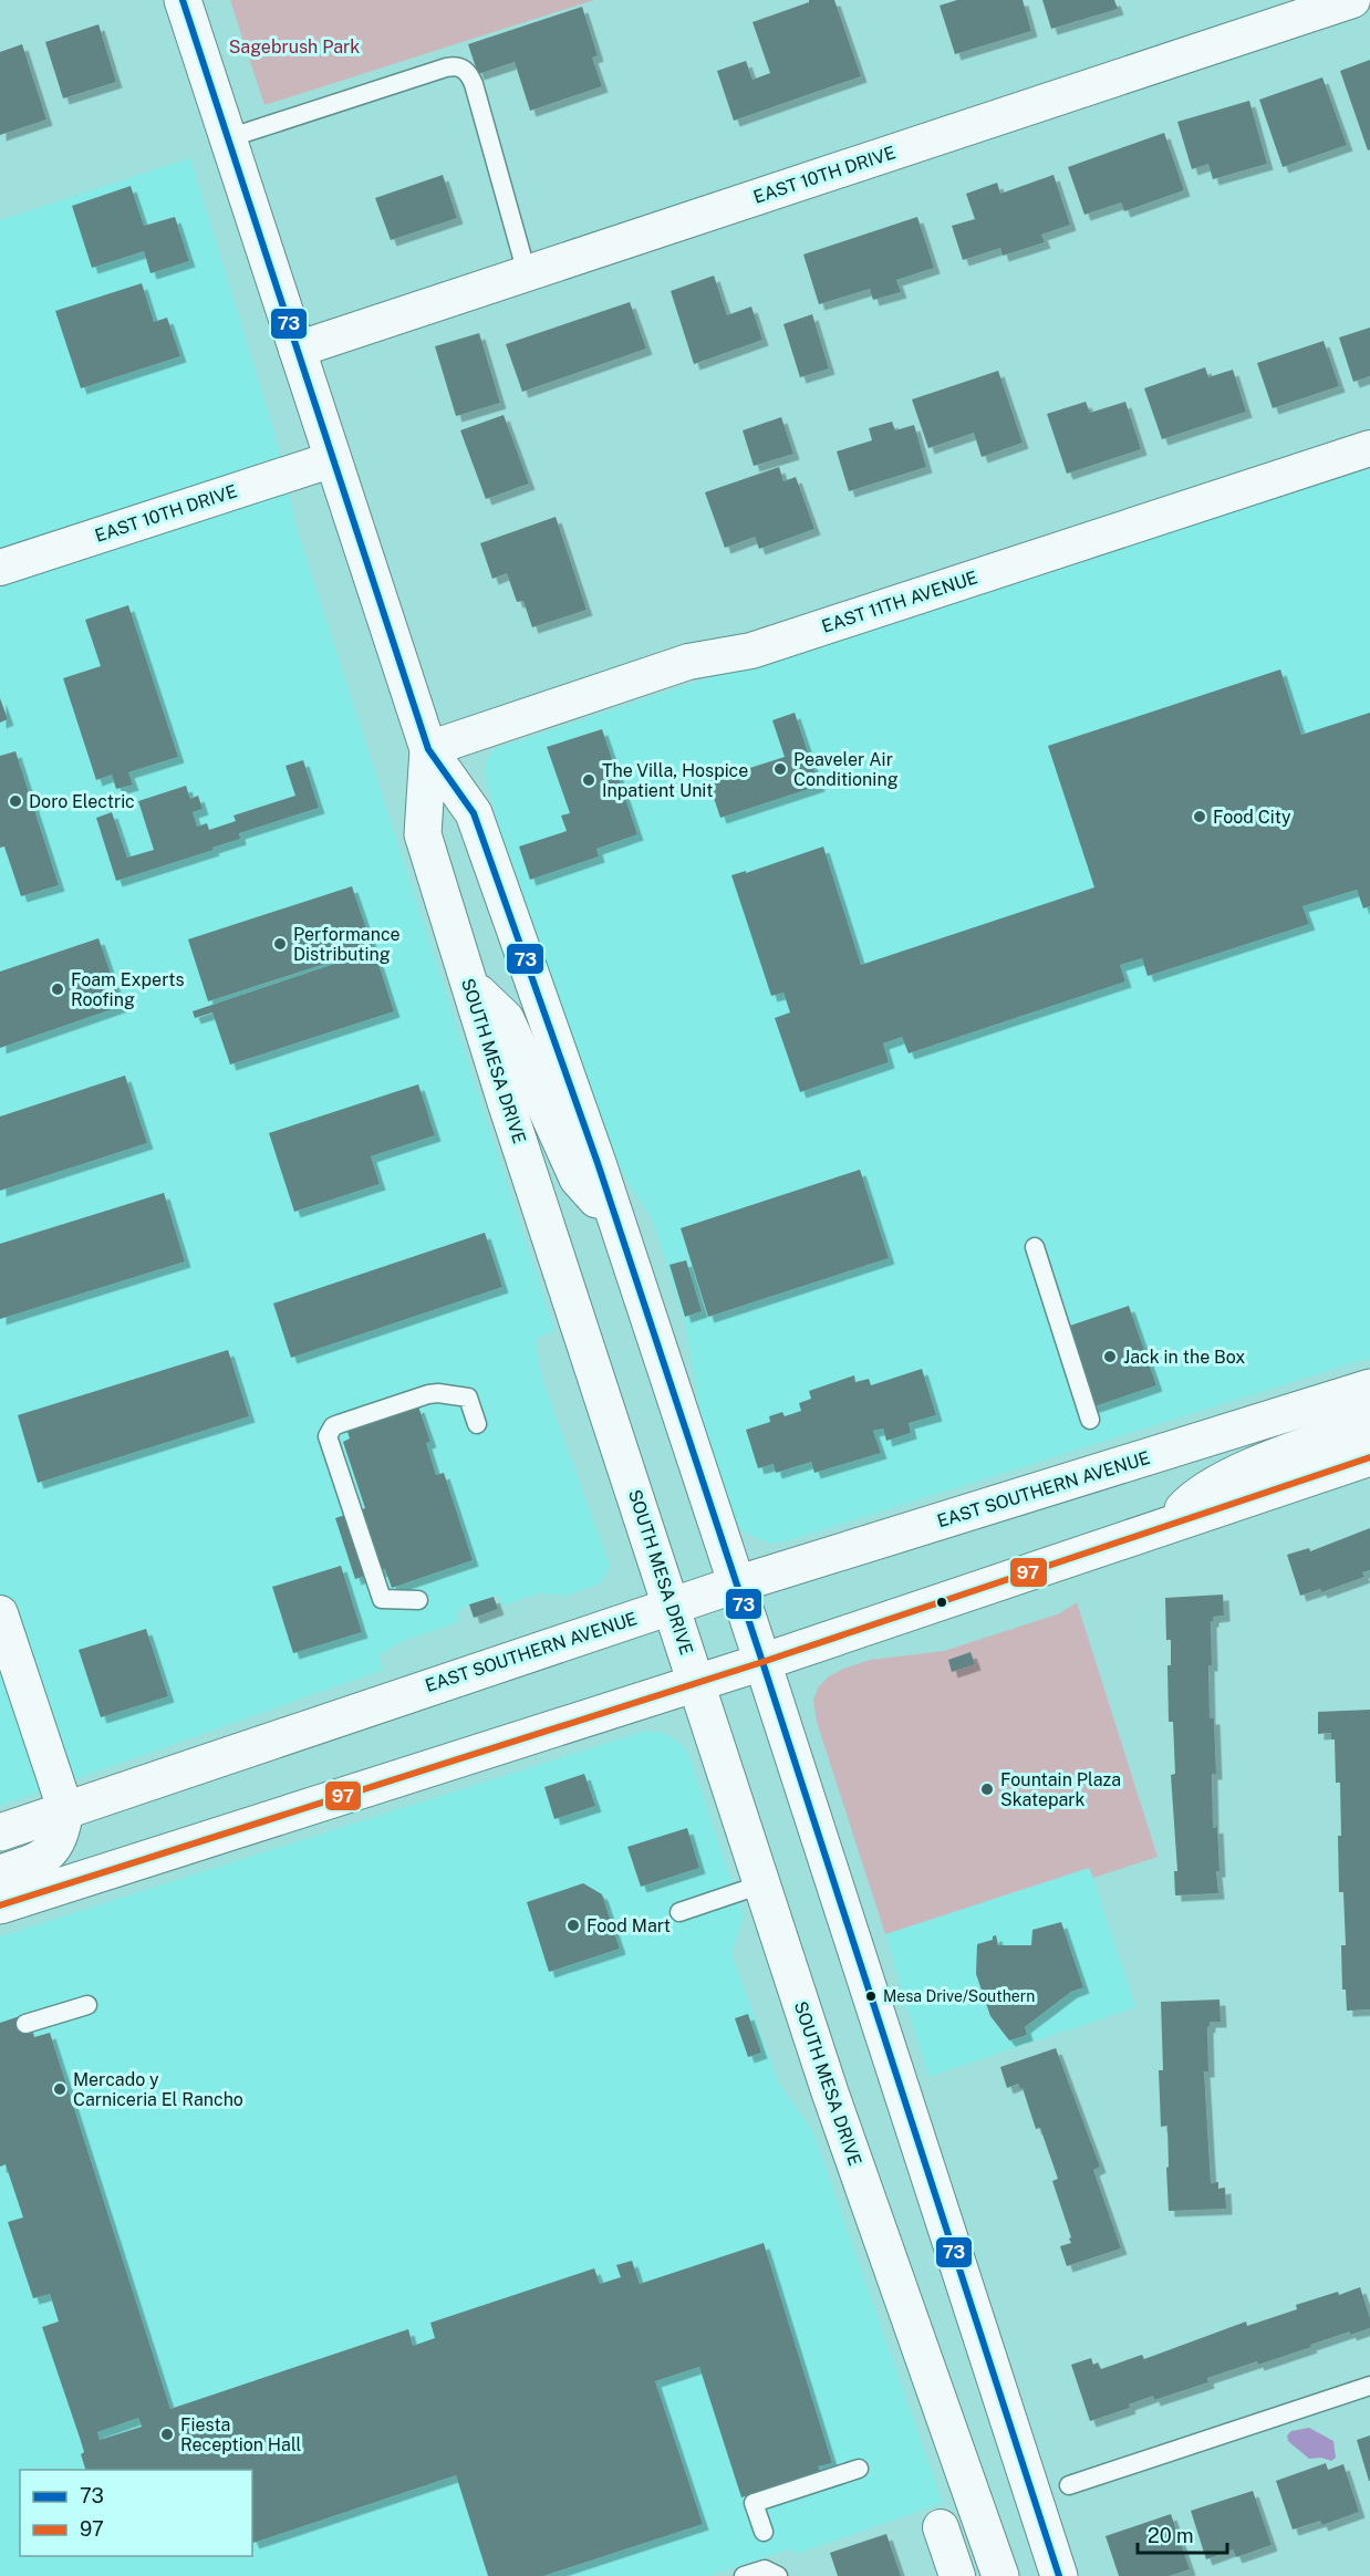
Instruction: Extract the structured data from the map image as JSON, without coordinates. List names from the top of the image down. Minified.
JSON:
{"streets":{"main road":["SOUTH MESA DRIVE","EAST SOUTHERN AVENUE"],"street":["EAST 10TH DRIVE","EAST 11TH AVENUE"]},"crossings":[["EAST 10TH DRIVE","SOUTH MESA DRIVE"],["EAST 11TH AVENUE","SOUTH MESA DRIVE"],["SOUTH MESA DRIVE","EAST SOUTHERN AVENUE"]],"parks":["Sagebrush Park"],"places":["Peaveler Air Conditioning","The Villa, Hospice Inpatient Unit","Doro Electric","Food City","Performance Distributing","Foam Experts Roofing","Jack in the Box","Fountain Plaza Skatepark","Food Mart","Mesa Drive/Southern","Mercado y Carniceria El Rancho","Fiesta Reception Hall"],"lines":["transit line 73","transit line 97"],"legend":["73","97"],"scale_bar":"20 m"}
